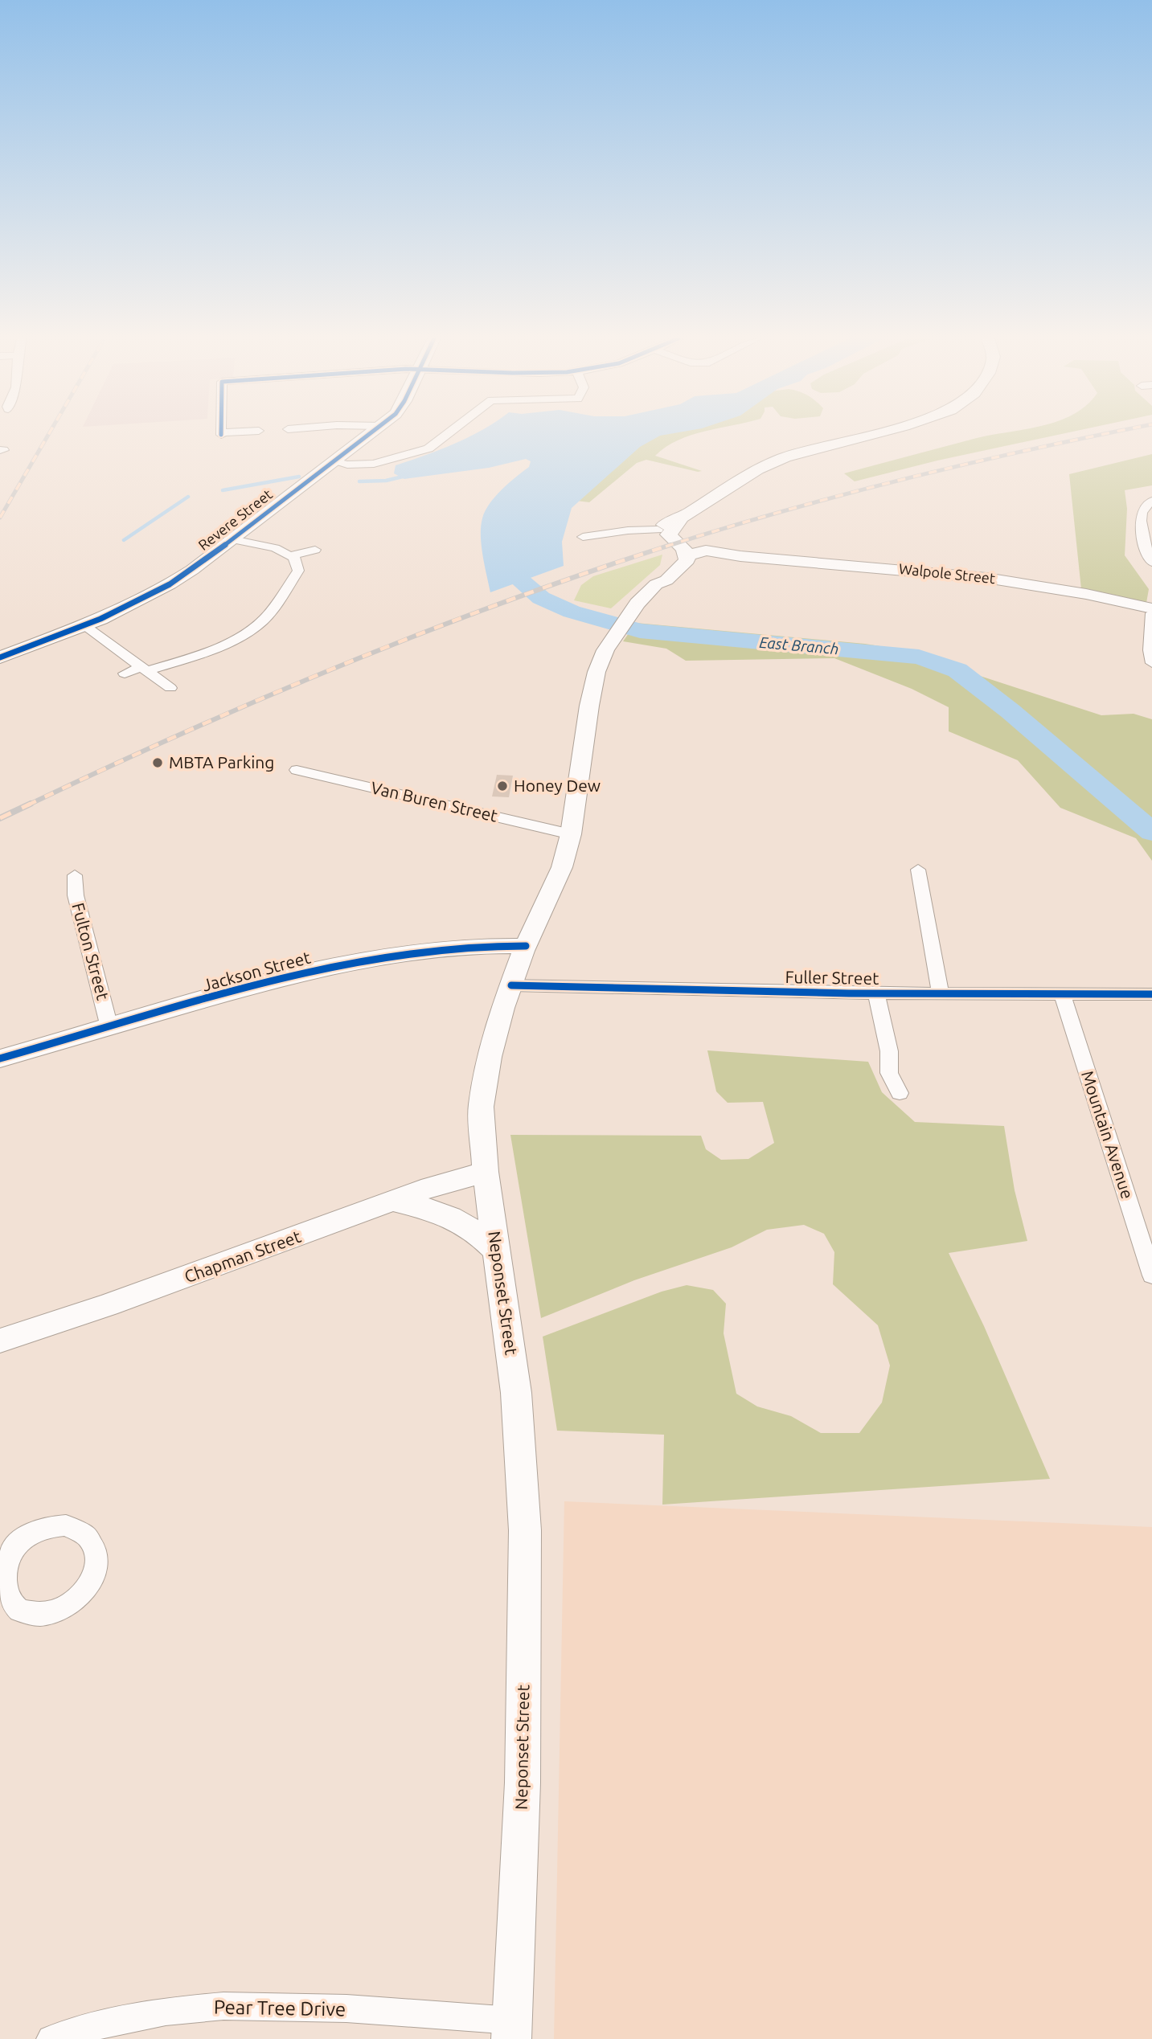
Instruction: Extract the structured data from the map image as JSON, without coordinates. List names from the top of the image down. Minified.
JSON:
{"streets":{"main road":["Revere Street","Walpole Street","Jackson Street","Chapman Street","Neponset Street"],"street":["Van Buren Street","Fulton Street","Fuller Street","Mountain Avenue","Pear Tree Drive"]},"crossings":[["Walpole Street","Neponset Street"],["Van Buren Street","Neponset Street"],["Fulton Street","Jackson Street"],["Jackson Street","Neponset Street"],["Fuller Street","Mountain Avenue"],["Fuller Street","Neponset Street"],["Chapman Street","Neponset Street"],["Neponset Street","Pear Tree Drive"]],"water":["East Branch"],"places":["MBTA Parking","Honey Dew"]}
